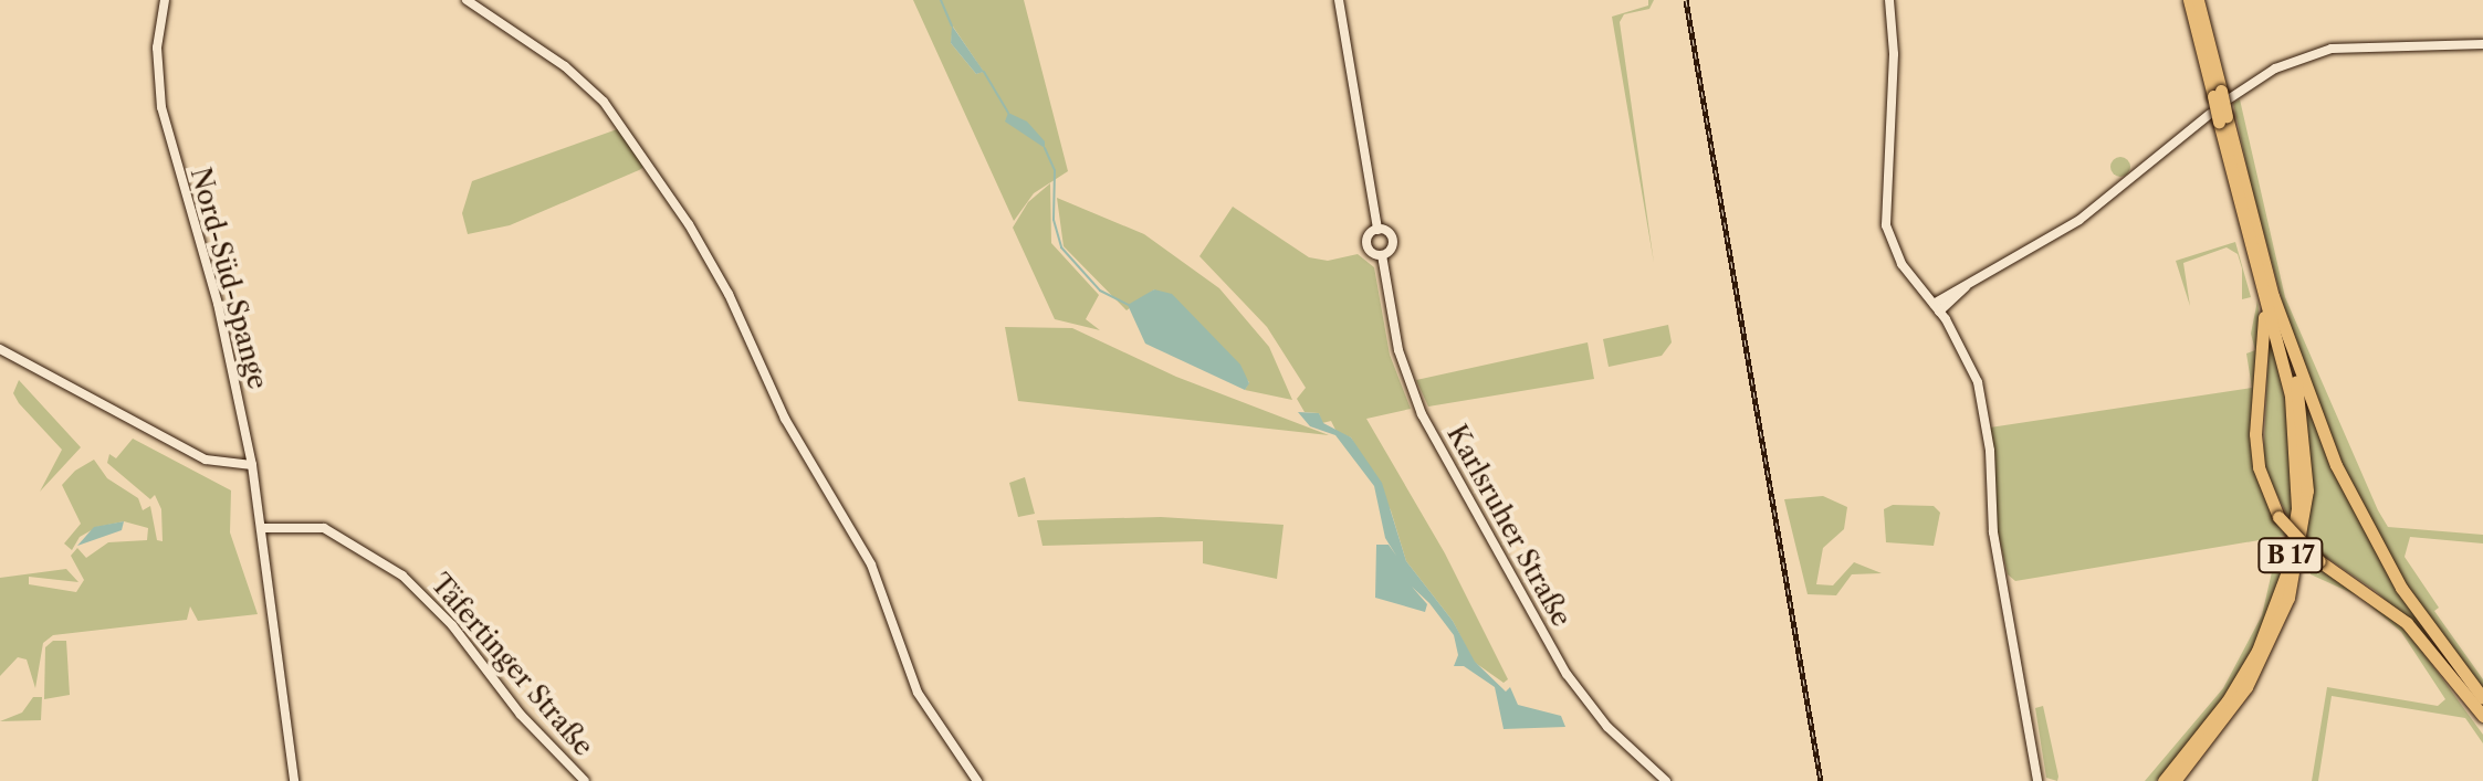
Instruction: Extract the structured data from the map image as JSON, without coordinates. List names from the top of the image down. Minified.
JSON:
{"streets":{"highway":["B 17"],"street":["Nord-Süd-Spange","Karlsruher Straße","Täfertinger Straße"]},"crossings":[["Nord-Süd-Spange","Täfertinger Straße"]]}
